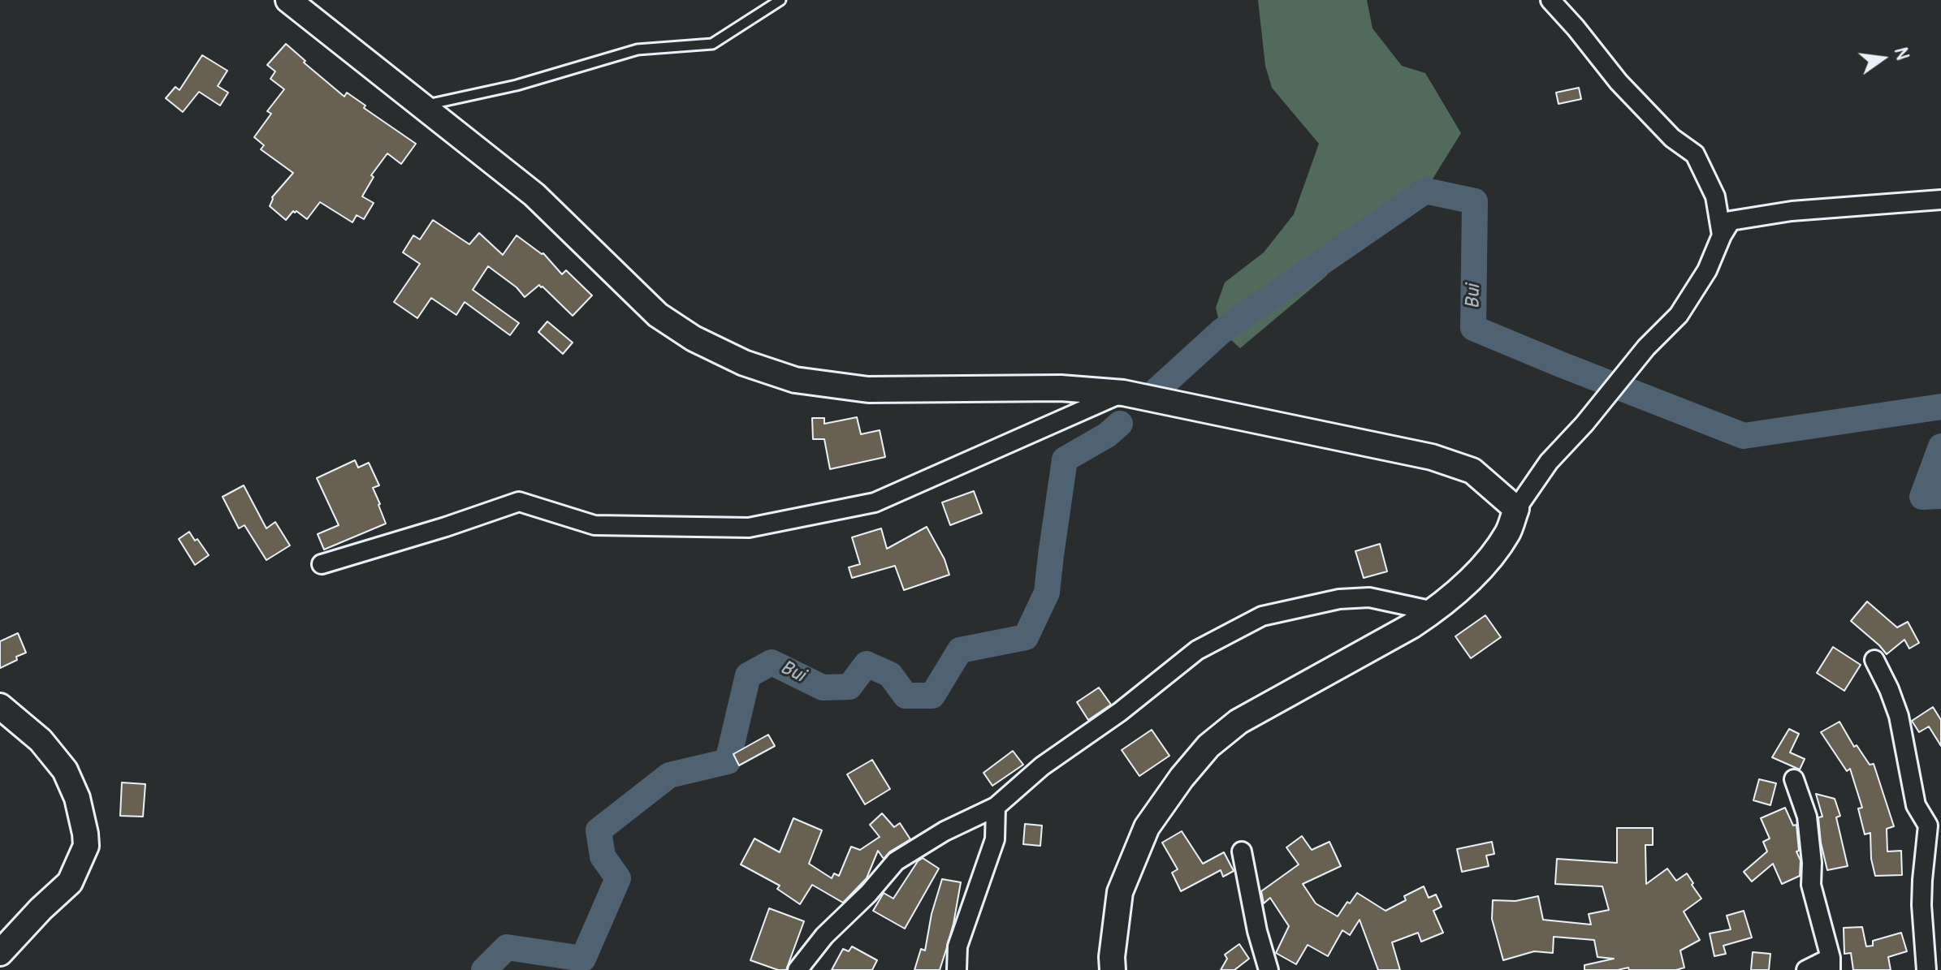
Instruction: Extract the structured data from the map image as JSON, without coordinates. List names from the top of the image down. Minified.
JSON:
{"water":["Bui"],"north":"right"}
